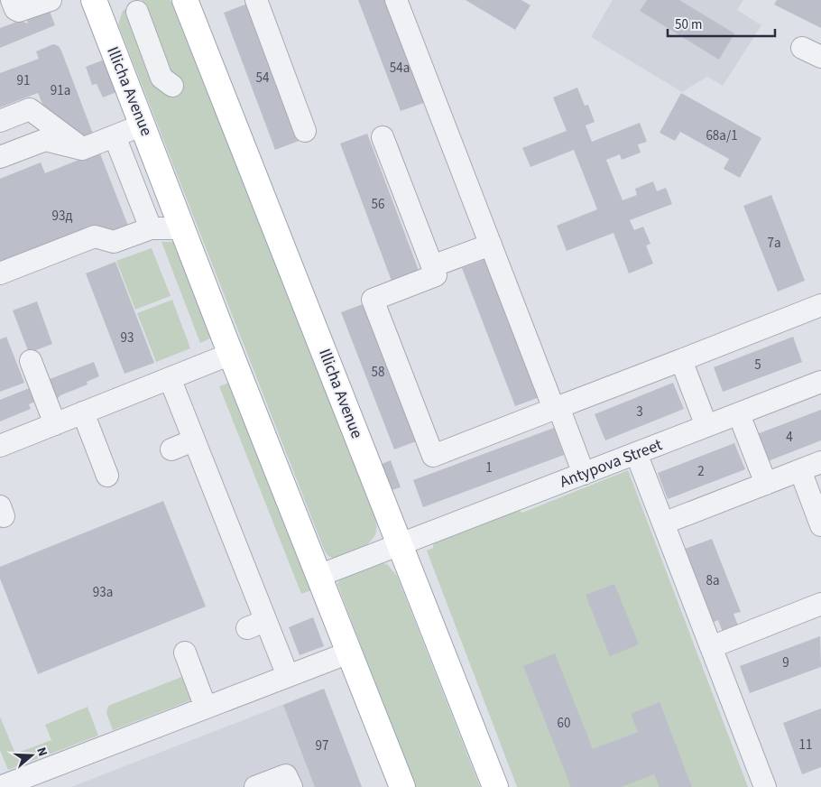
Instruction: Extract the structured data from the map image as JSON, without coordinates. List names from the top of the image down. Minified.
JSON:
{"streets":{"main road":["Illicha Avenue"],"street":["Antypova Street"]},"crossings":[["Illicha Avenue","Antypova Street"]],"house_numbers":["54а","54","91","91а","68а/1","56","93д","7а","93","5","58","3","4","1","2","8а","93а","9","60","11","97"],"scale_bar":"50 m","north":"right"}
